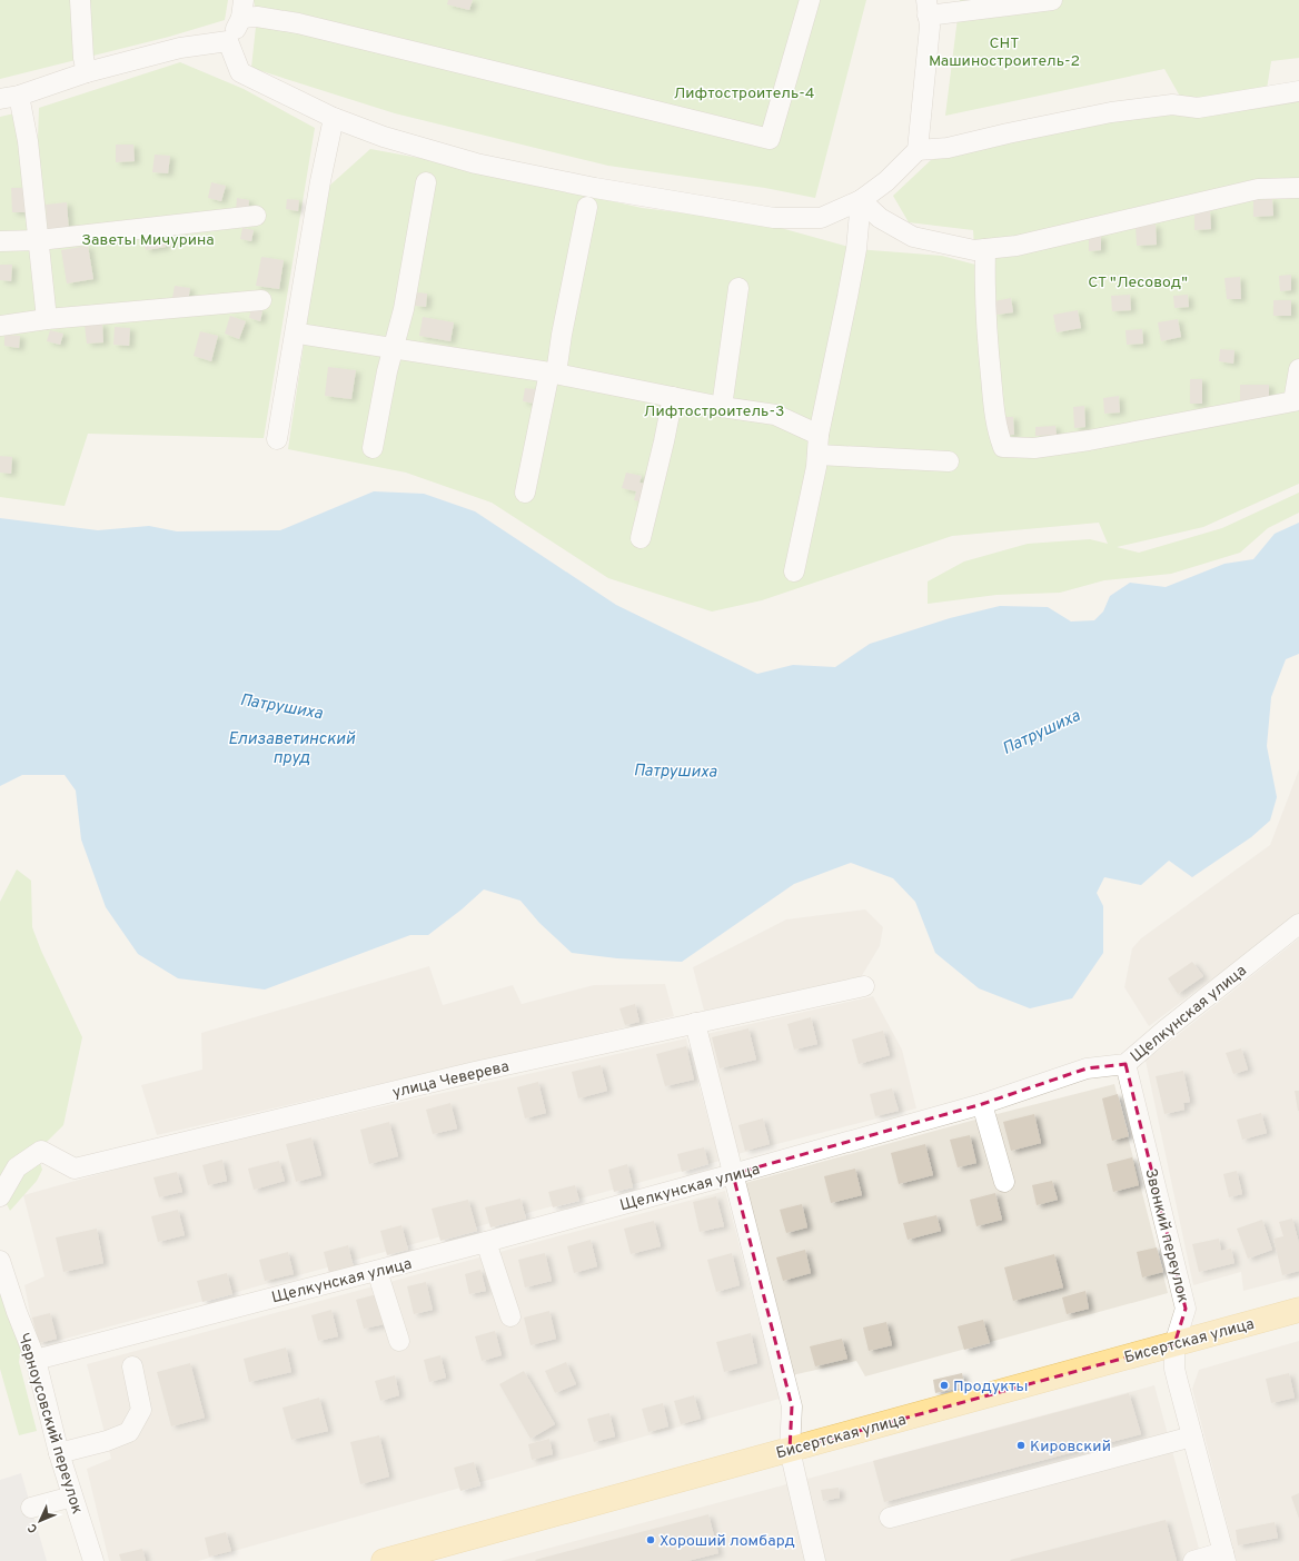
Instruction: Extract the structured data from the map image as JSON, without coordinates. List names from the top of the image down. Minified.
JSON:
{"streets":{"main road":["Бисертская улица"],"street":["Щелкунская улица","улица Чеверева","Звонкий переулок","Черноусовский переулок"]},"crossings":[["Щелкунская улица","Звонкий переулок"],["Щелкунская улица","Черноусовский переулок"],["Звонкий переулок","Бисертская улица"]],"water":["Патрушиха","Елизаветинский пруд"],"parks":["СНТ Машиностроитель-2","Лифтостроитель-4","Заветы Мичурина","СТ \"Лесовод\"","Лифтостроитель-3"],"places":["Продукты","Кировский","Хороший ломбард"],"north":"bottom left"}
